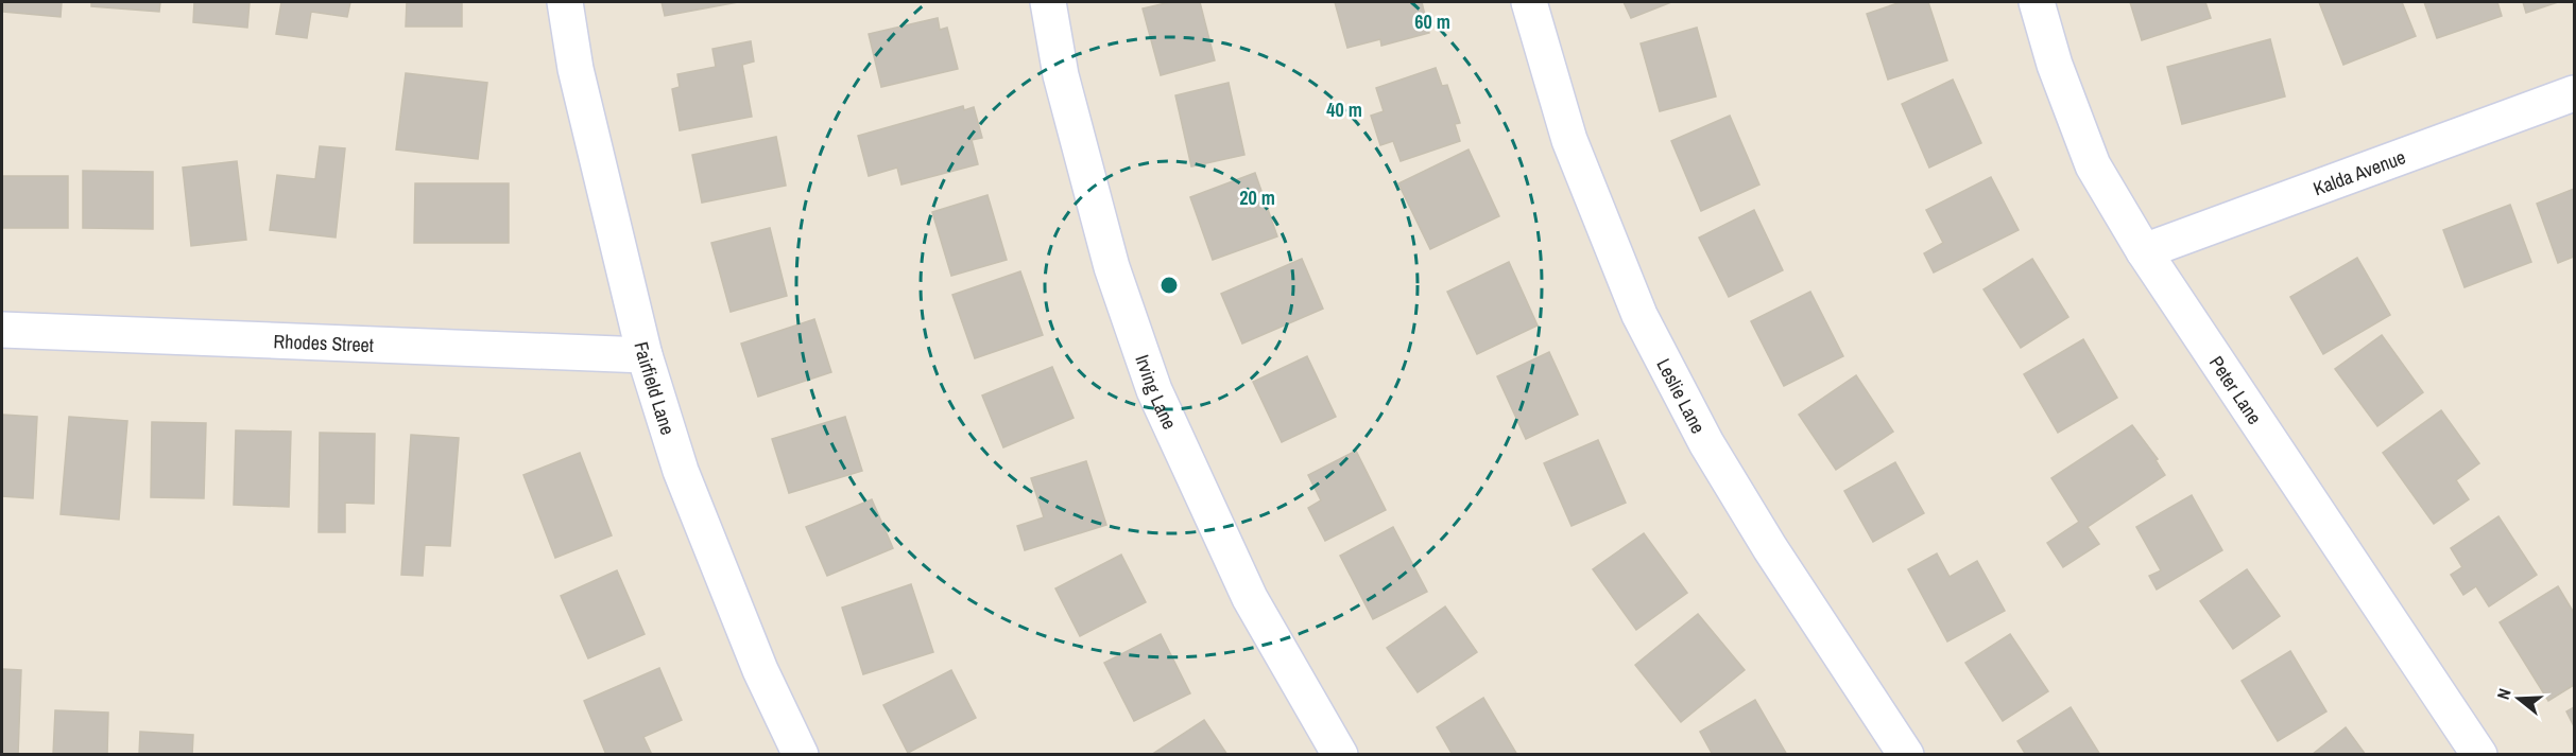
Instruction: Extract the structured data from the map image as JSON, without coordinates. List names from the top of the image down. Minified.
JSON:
{"streets":{"street":["Kalda Avenue","Rhodes Street","Fairfield Lane","Peter Lane","Irving Lane","Leslie Lane"]},"crossings":[["Kalda Avenue","Peter Lane"],["Rhodes Street","Fairfield Lane"]],"north":"left","rings":["60 m","40 m","20 m"]}
